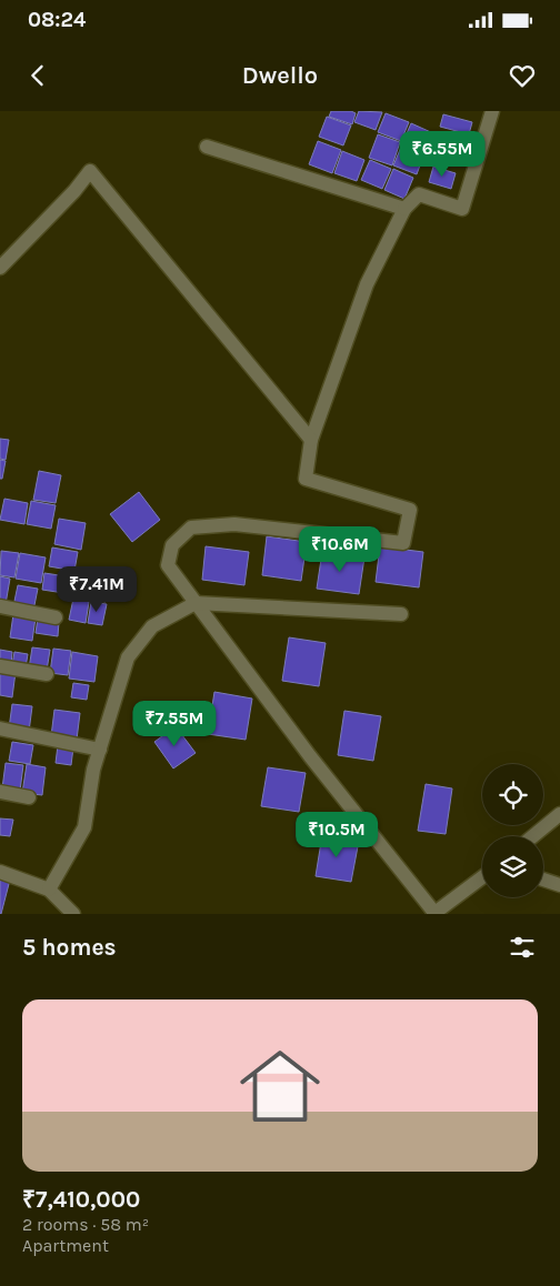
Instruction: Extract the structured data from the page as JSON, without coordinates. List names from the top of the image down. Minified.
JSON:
{"page":{"status":"08:24","header":"Dwello","price":["₹6.55M","₹10.6M","₹7.41M","₹7.55M","₹10.5M"],"heading":"5 homes","list":[{"name":"₹7,410,000","note":"2 rooms · 58 m² · Apartment"}]}}
